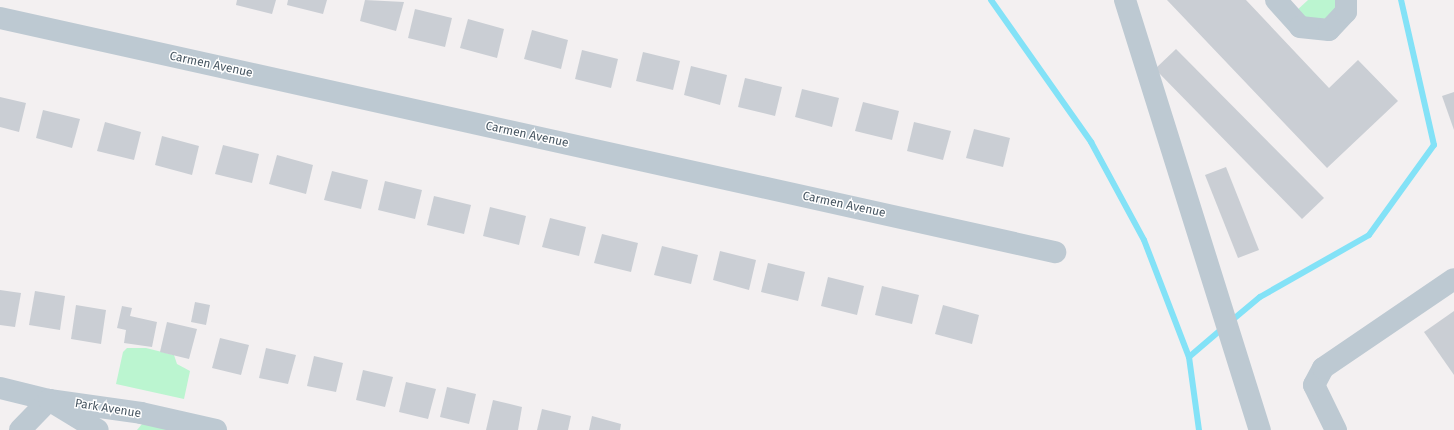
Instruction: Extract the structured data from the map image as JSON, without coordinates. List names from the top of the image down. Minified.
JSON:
{"streets":{"street":["Carmen Avenue","Park Avenue"]}}
